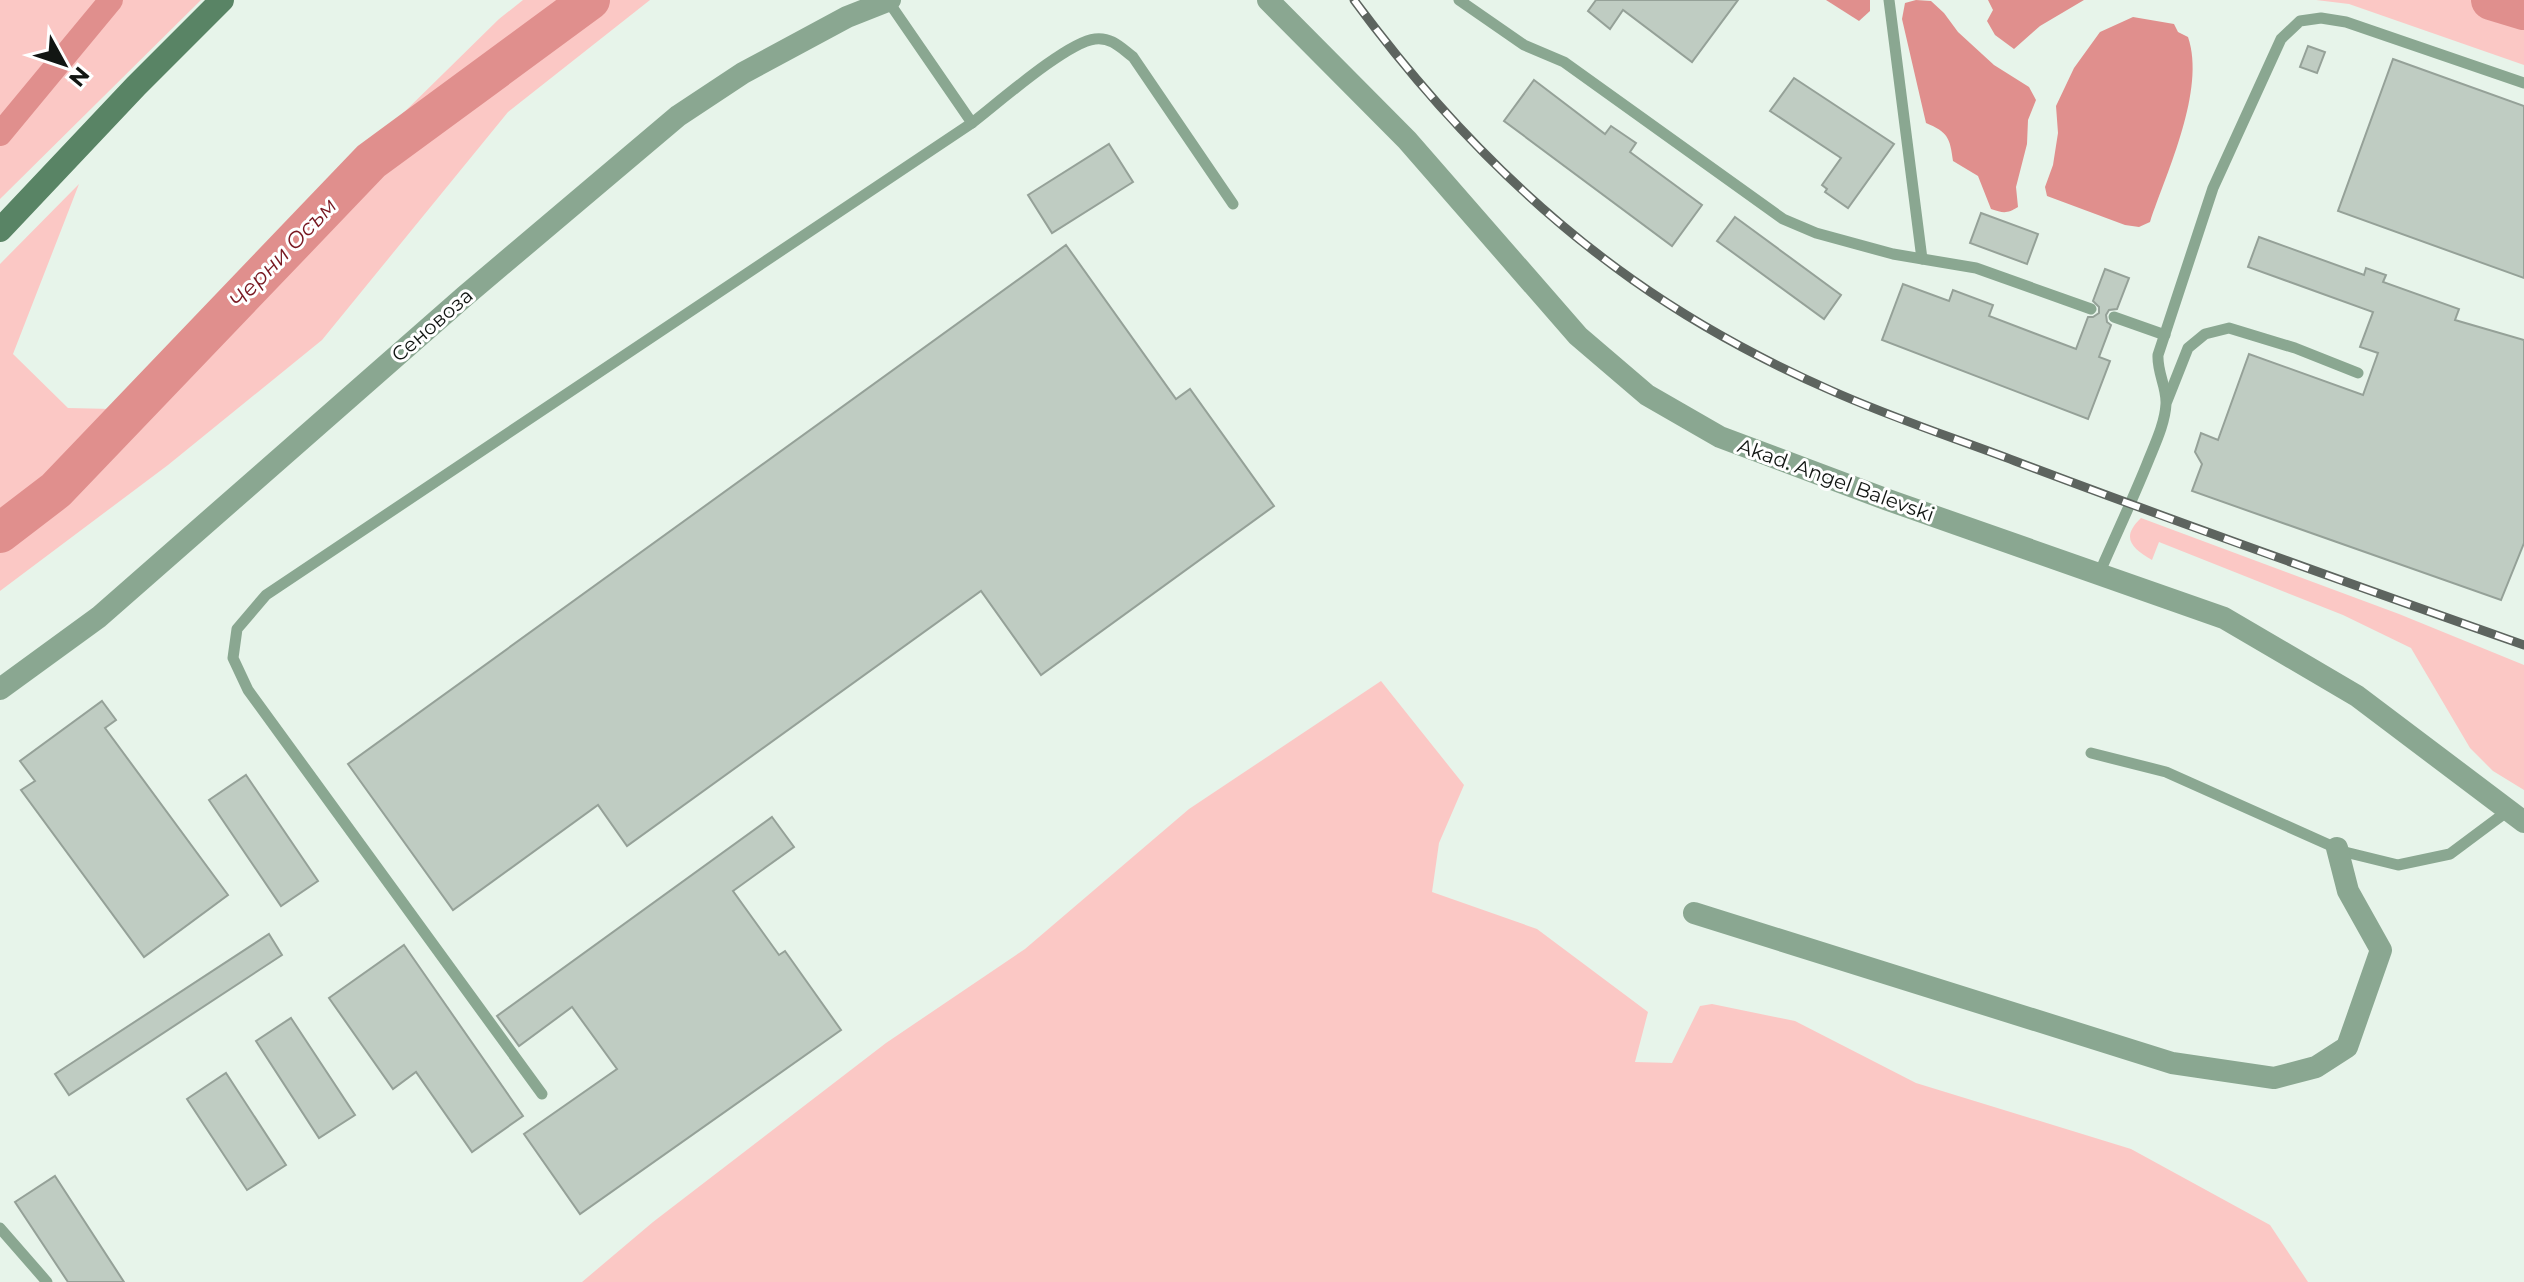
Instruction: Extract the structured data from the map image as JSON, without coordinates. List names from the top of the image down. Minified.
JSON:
{"streets":{"street":["Сеновоза","Akad. Angel Balevski"]},"water":["Черни Осъм"],"north":"bottom right"}
